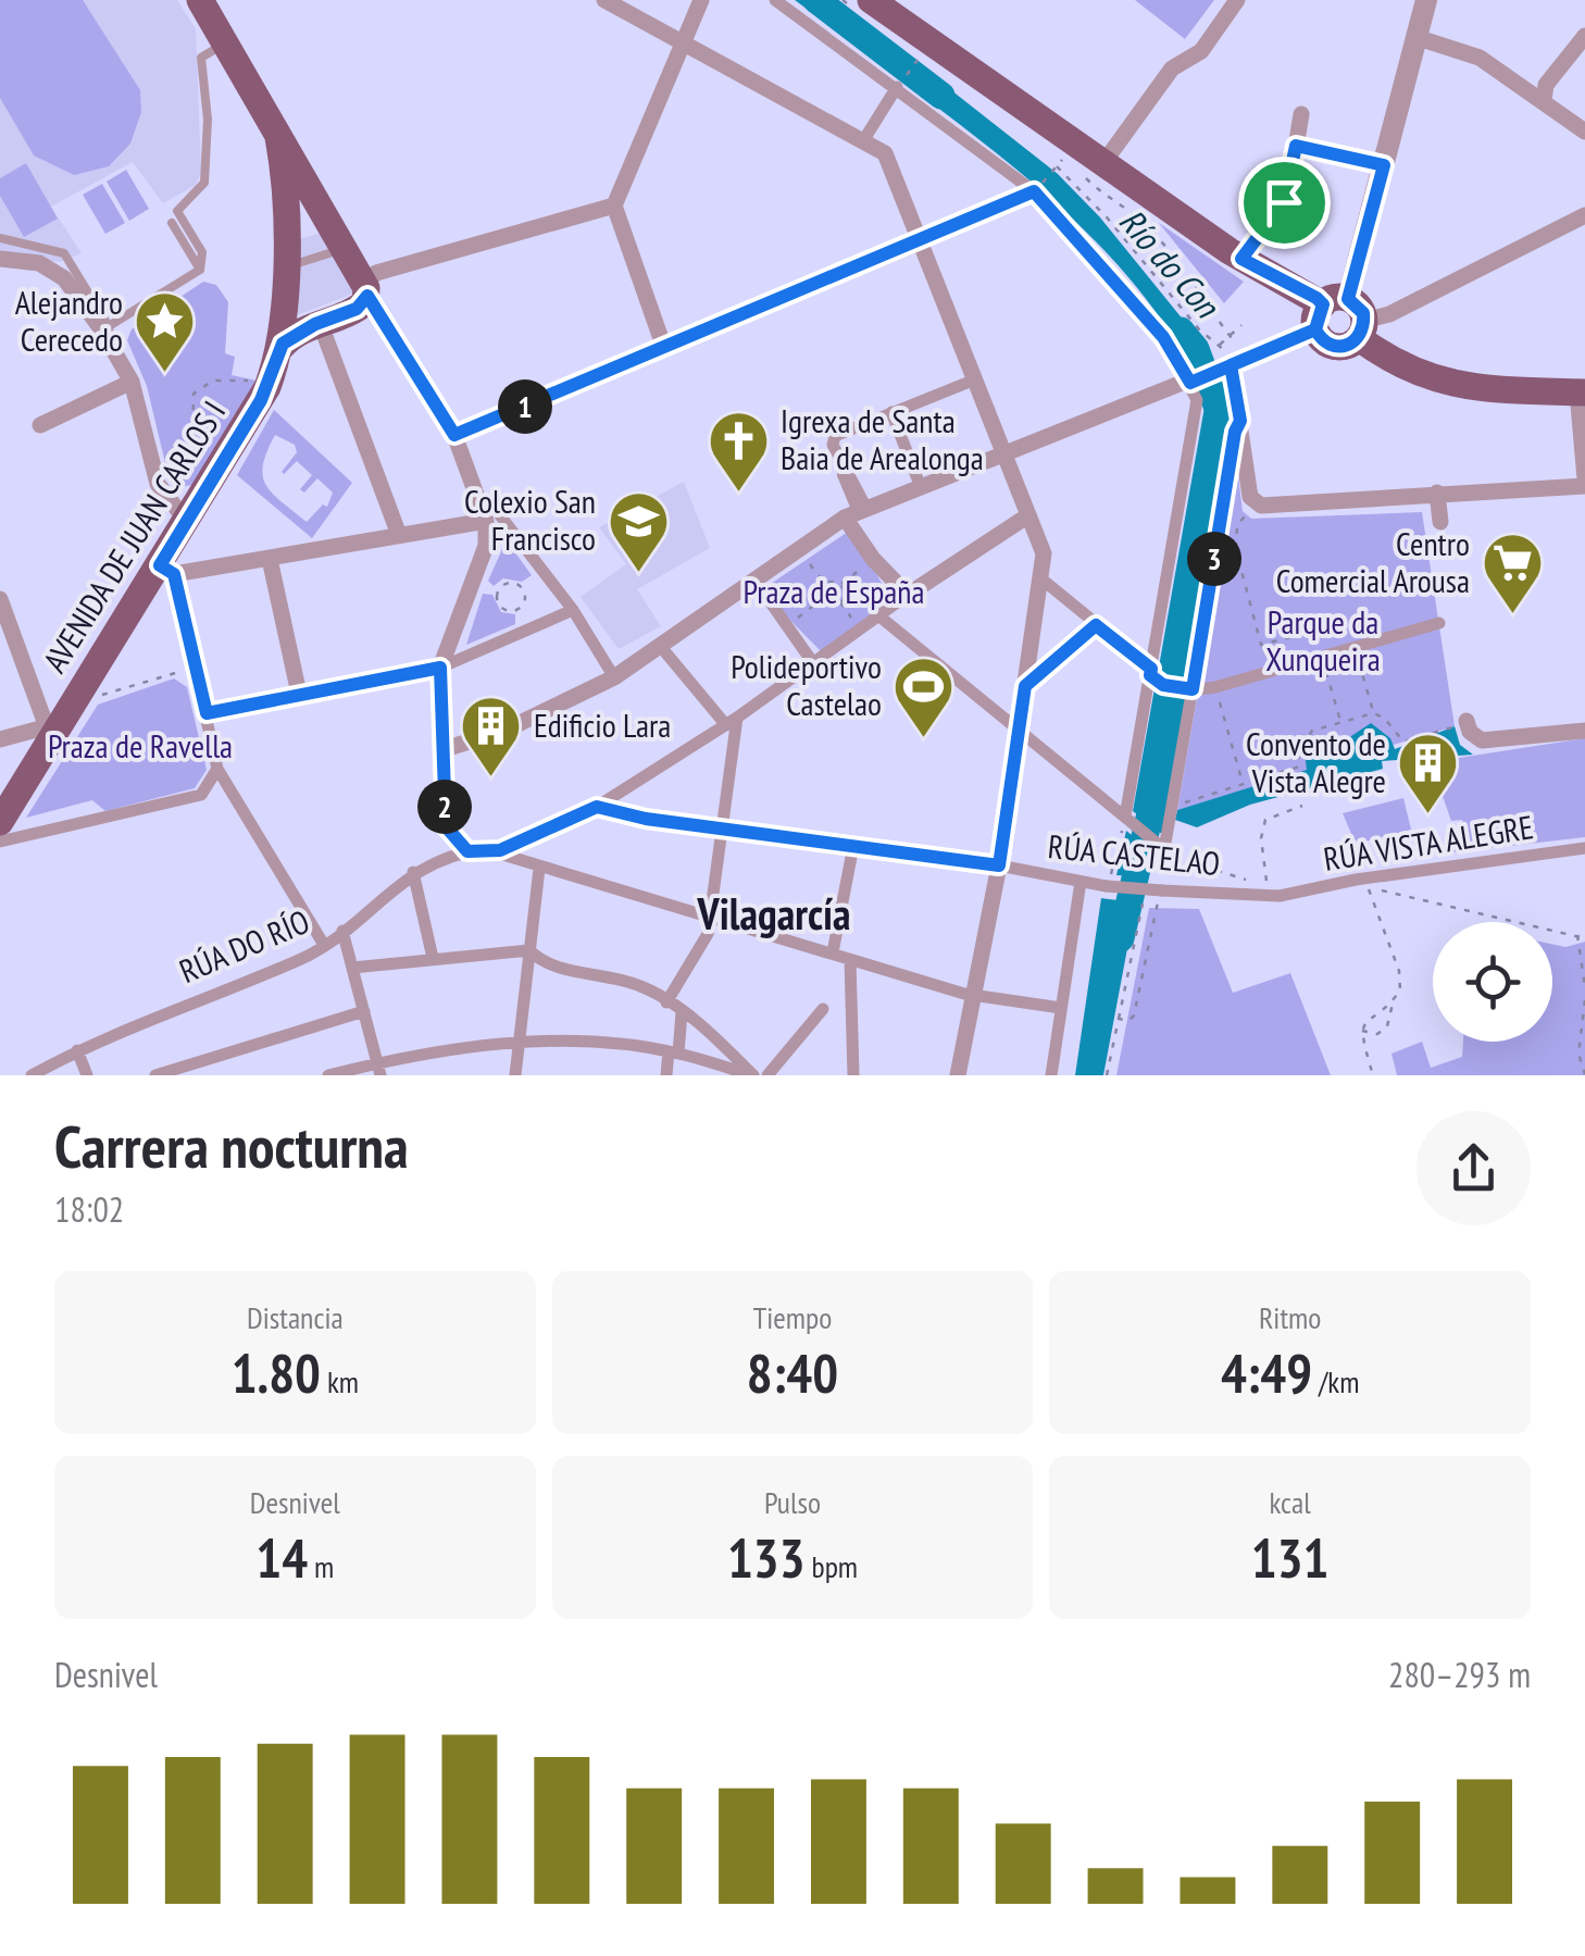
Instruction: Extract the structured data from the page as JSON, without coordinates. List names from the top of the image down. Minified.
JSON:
{"streets":{"main road":["AVENIDA DE JUAN CARLOS I"],"street":["RÚA VISTA ALEGRE","RÚA CASTELAO","RÚA DO RÍO"]},"crossings":[["RÚA VISTA ALEGRE","RÚA CASTELAO"]],"districts":["Vilagarcía"],"water":["Río do Con"],"parks":["Praza de España","Parque da Xunqueira","Praza de Ravella"],"places":{"place":["Alejandro Cerecedo"],"church":["Igrexa de Santa Baia de Arealonga"],"school or university":["Colexio San Francisco"],"supermarket":["Centro Comercial Arousa"],"sports":["Polideportivo Castelao"],"building":["Edificio Lara","Convento de Vista Alegre"]},"page":{"pins":["1","3","2"],"heading":["Carrera nocturna","18:02"],"stats":[["Distancia","1.80 km"],["Tiempo","8:40"],["Ritmo","4:49 /km"],["Desnivel","14 m"],["Pulso","133 bpm"],["kcal","131"]],"chart":["Desnivel","280–293 m"]}}
